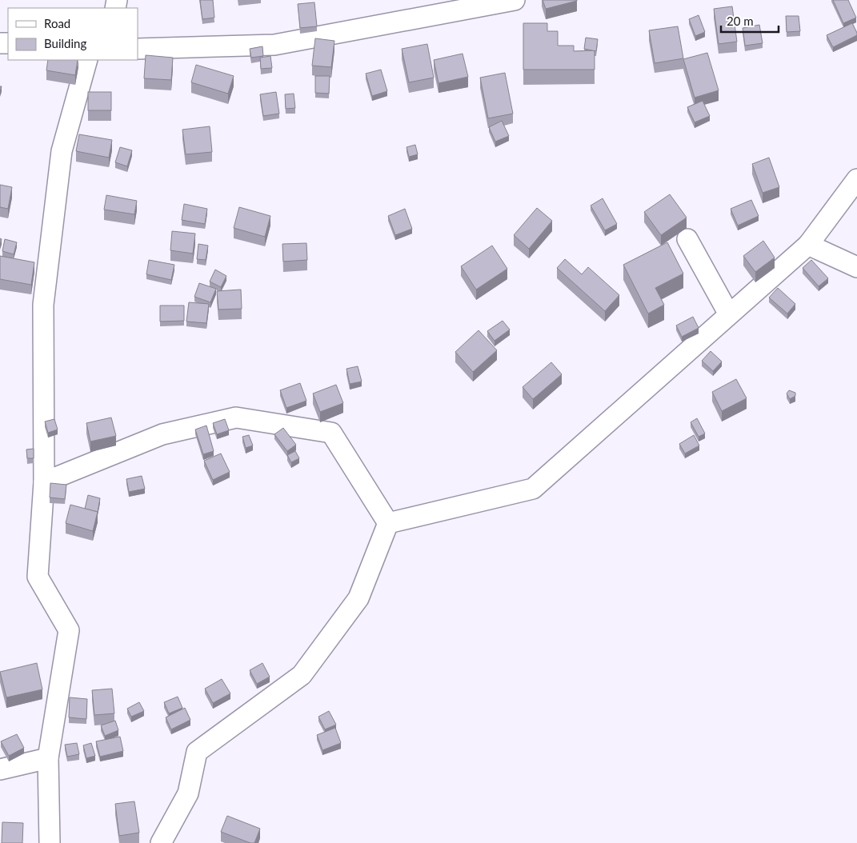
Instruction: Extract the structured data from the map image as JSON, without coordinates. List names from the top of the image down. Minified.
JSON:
{"legend":["Road","Building"],"scale_bar":"20 m"}
